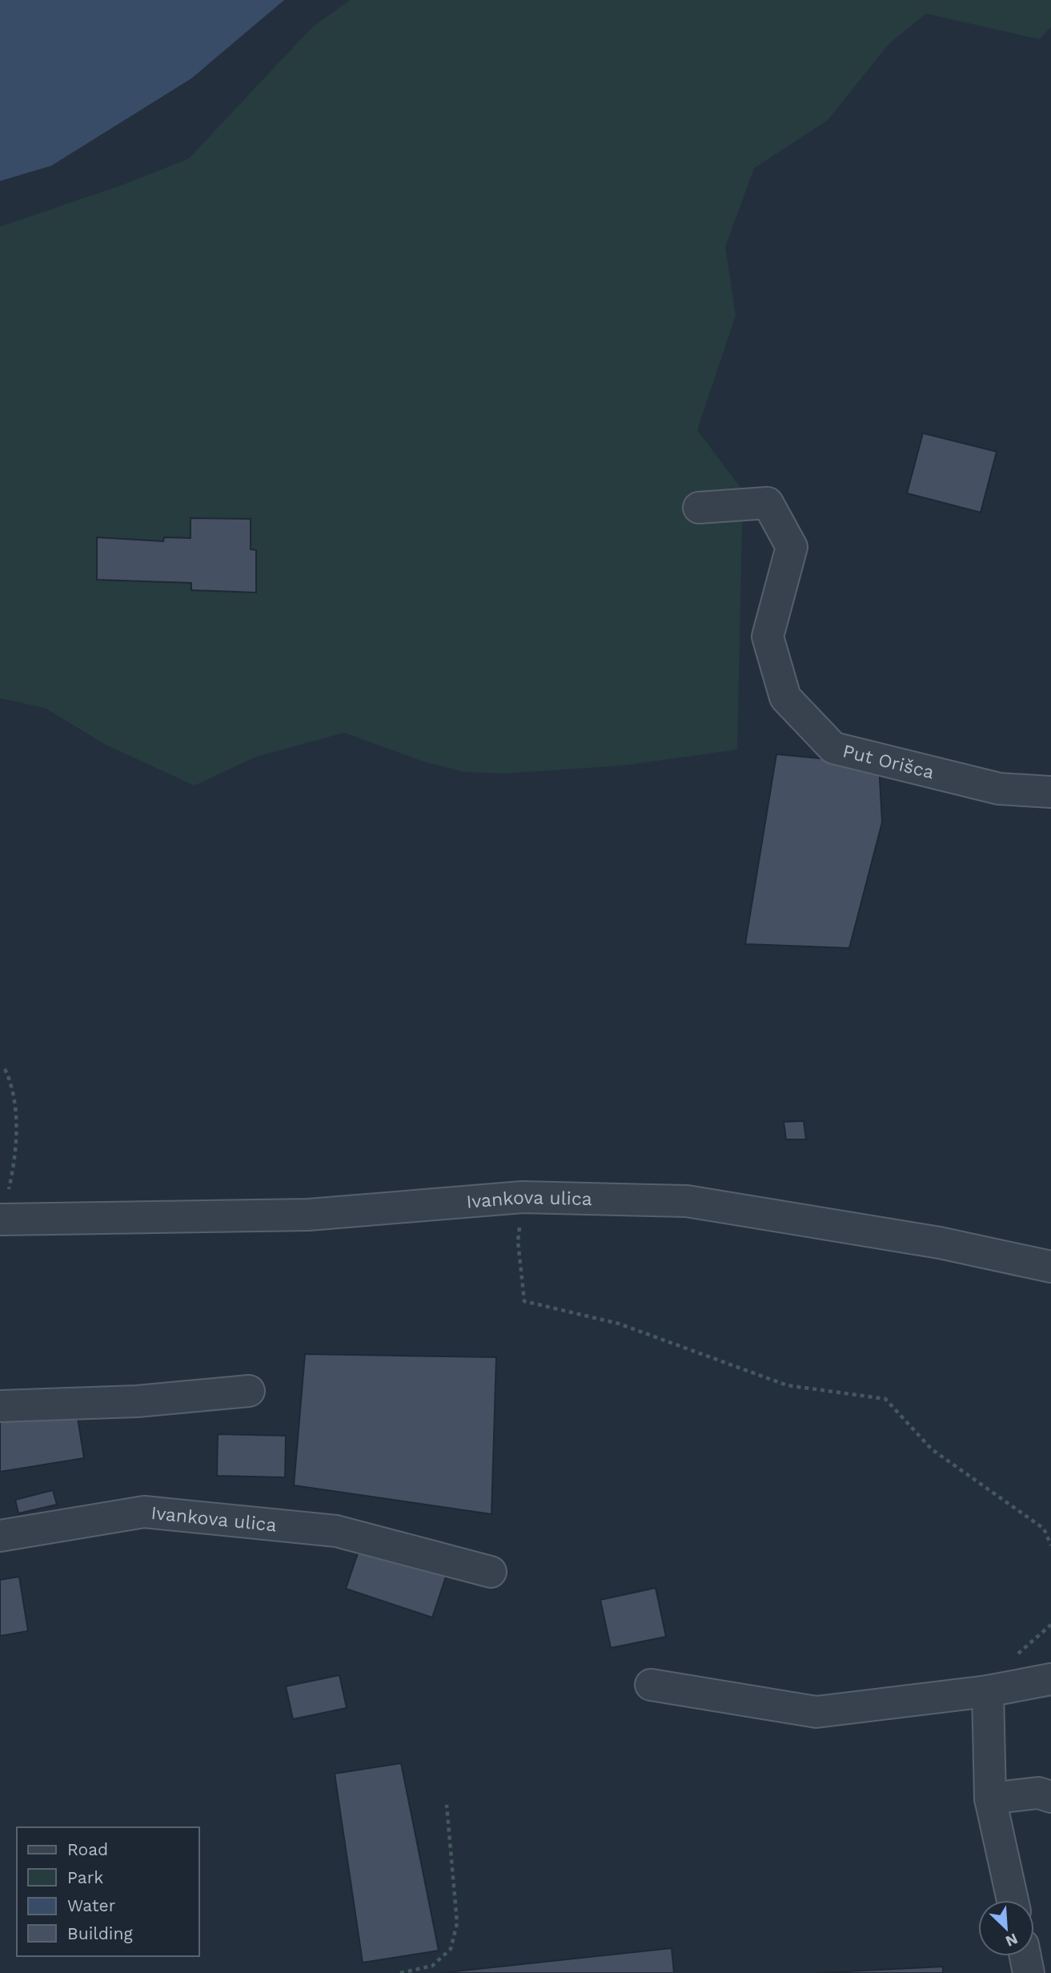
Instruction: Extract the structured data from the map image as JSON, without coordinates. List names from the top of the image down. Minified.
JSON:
{"streets":{"street":["Put Orišca","Ivankova ulica"]},"legend":["Road","Park","Water","Building"],"north":"bottom right"}
